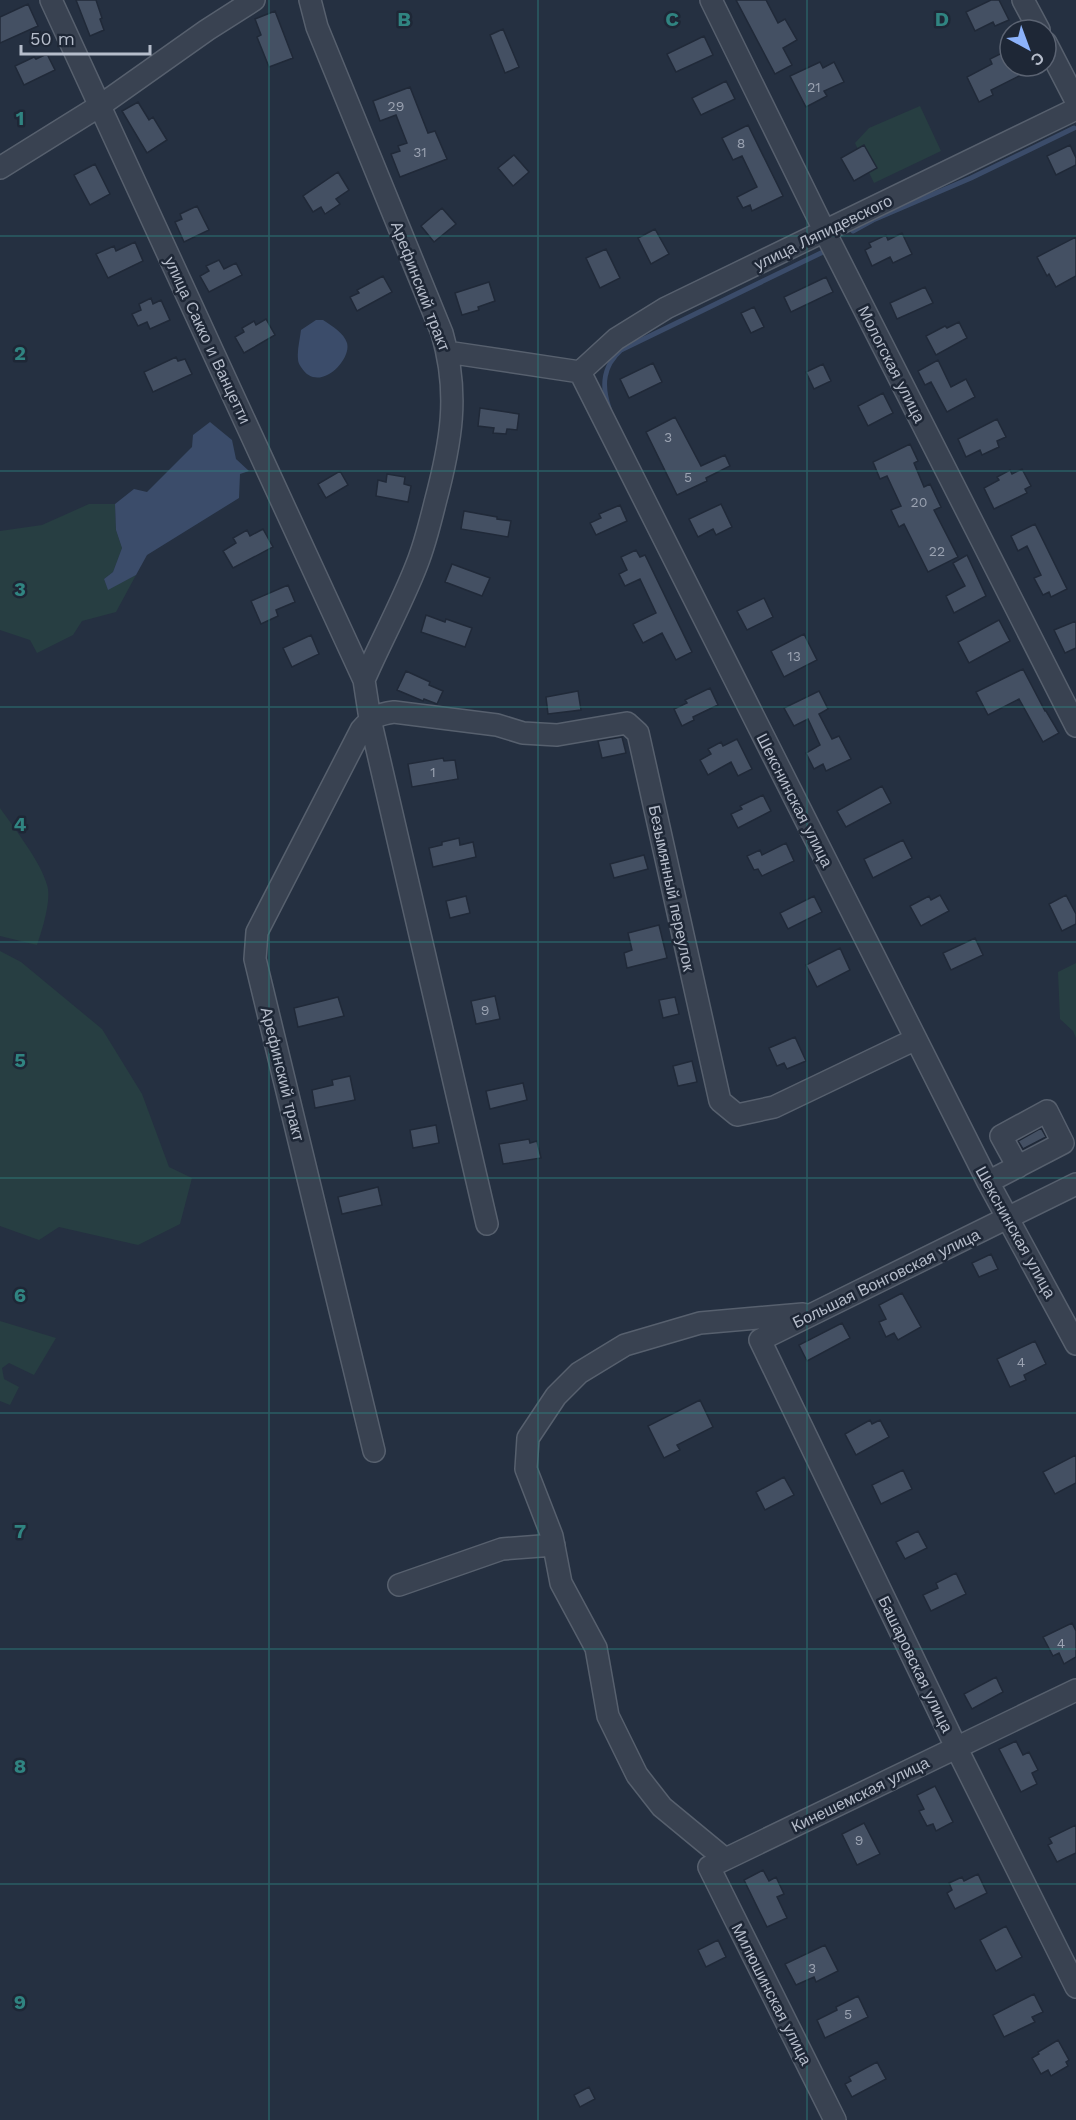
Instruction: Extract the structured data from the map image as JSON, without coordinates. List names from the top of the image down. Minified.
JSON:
{"streets":{"street":["улица Ляпидевского","Арефинский тракт","улица Сакко и Ванцетти","Мологская улица","Шекснинская улица","Безымянный переулок","Большая Вонговская улица","Башаровская улица","Кинешемская улица","Милюшинская улица"]},"crossings":[["улица Ляпидевского","Мологская улица"],["улица Ляпидевского","Шекснинская улица"],["Арефинский тракт","улица Сакко и Ванцетти"],["Арефинский тракт","Безымянный переулок"],["Шекснинская улица","Безымянный переулок"],["Шекснинская улица","Большая Вонговская улица"],["Большая Вонговская улица","Башаровская улица"],["Башаровская улица","Кинешемская улица"],["Кинешемская улица","Милюшинская улица"]],"house_numbers":["21","29","8","31","3","5","20","22","13","1","9","4","4","9","3","5"],"scale_bar":"50 m","north":"bottom right","grid":{"columns":["B","C","D"],"rows":["1","2","3","4","5","6","7","8","9"]}}
